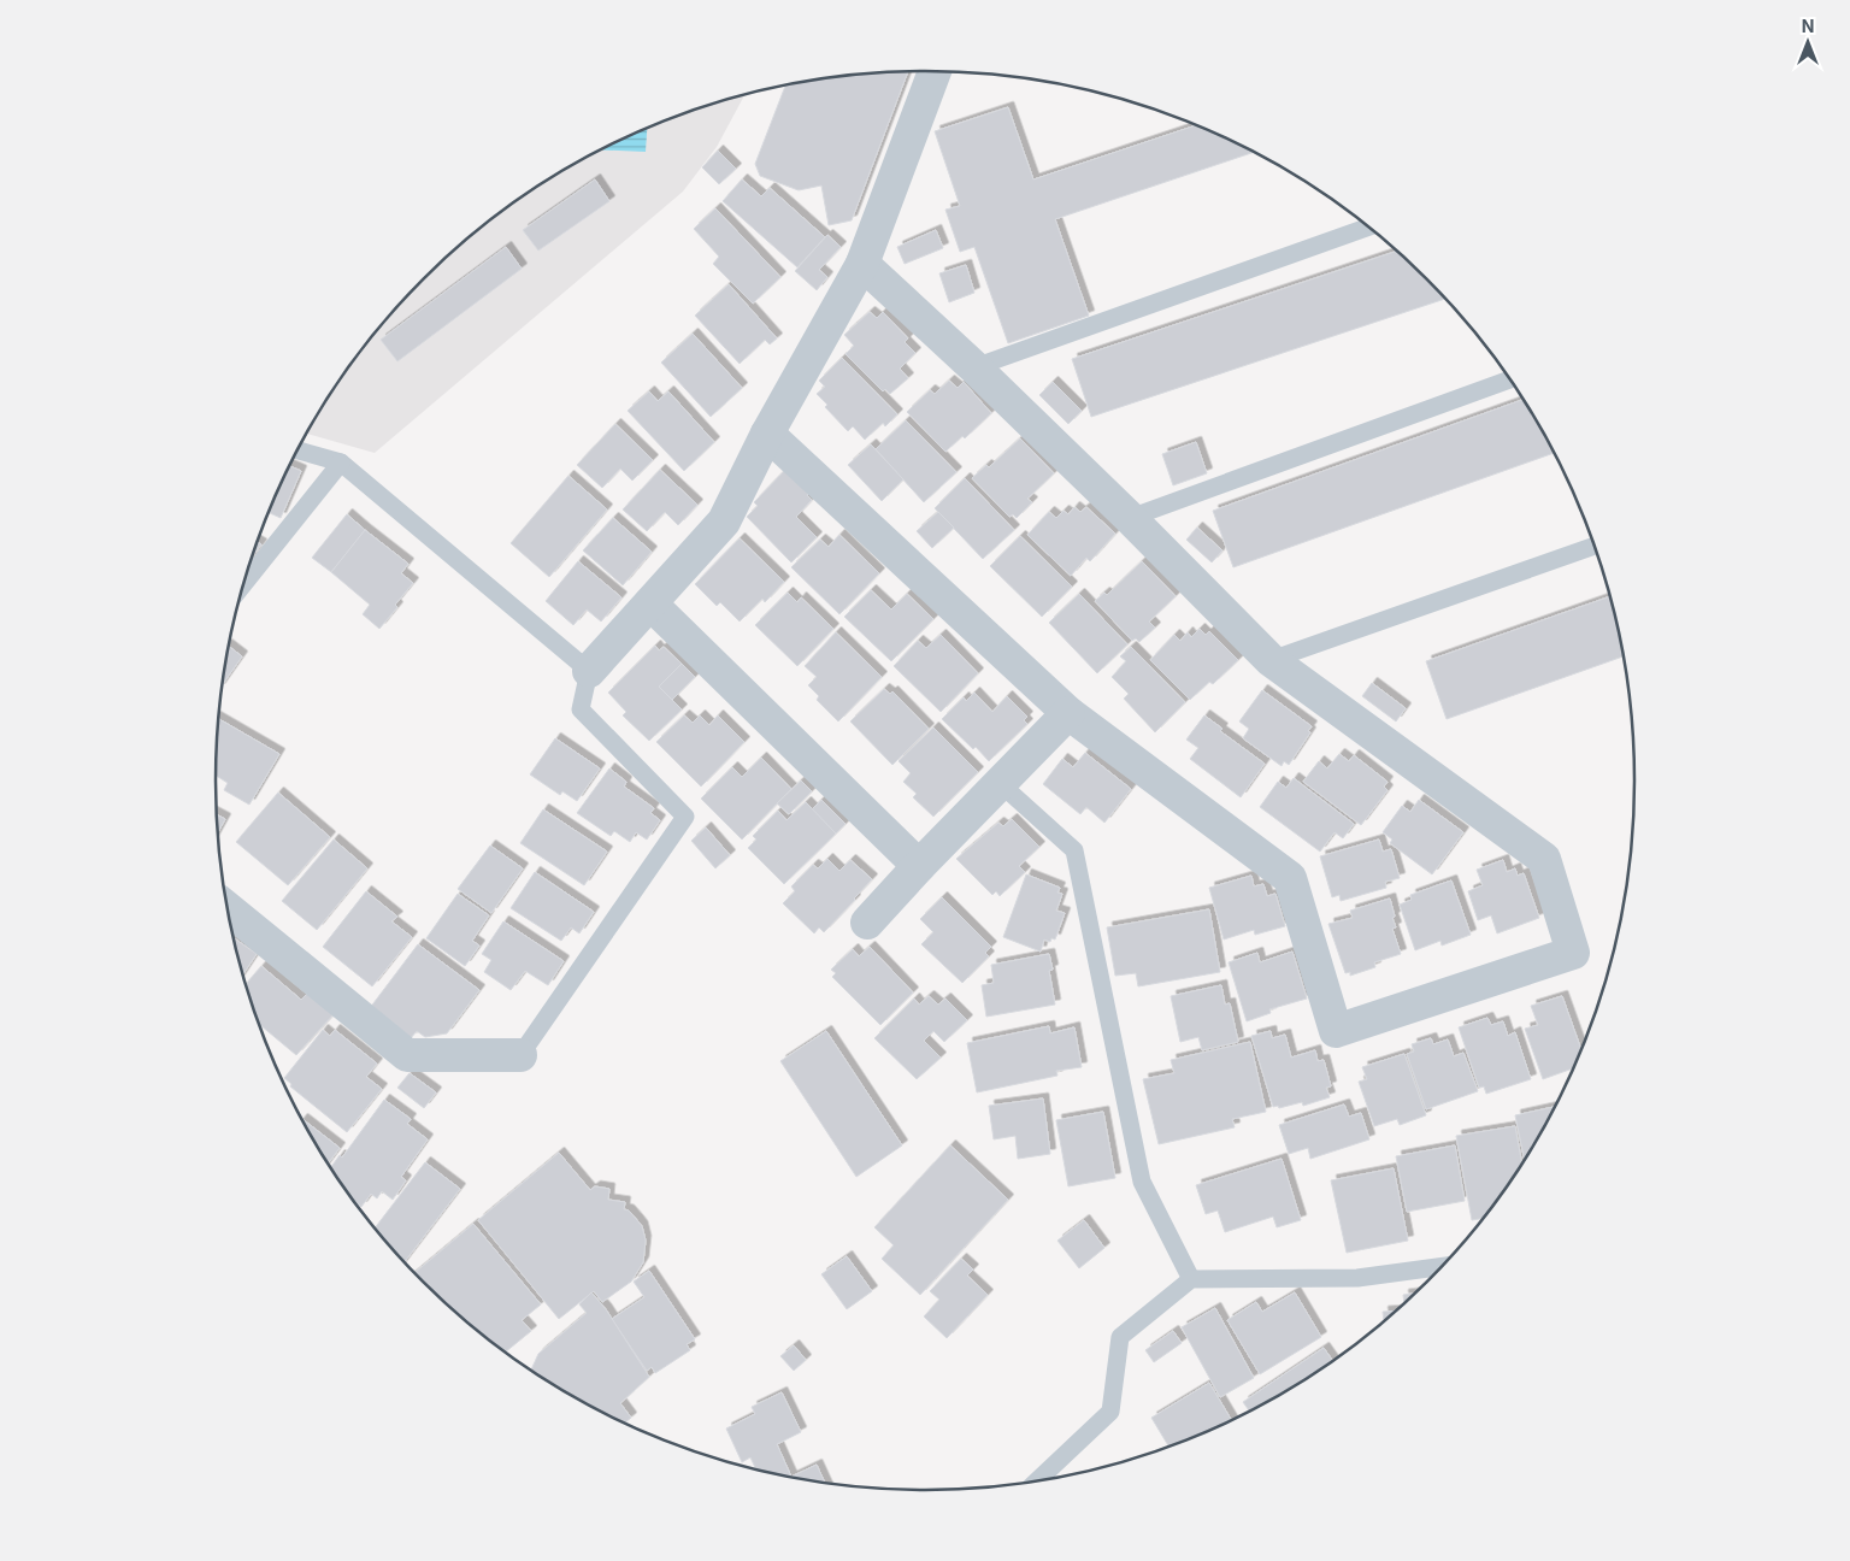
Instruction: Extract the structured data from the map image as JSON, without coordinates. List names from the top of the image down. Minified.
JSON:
{"north":"top"}
